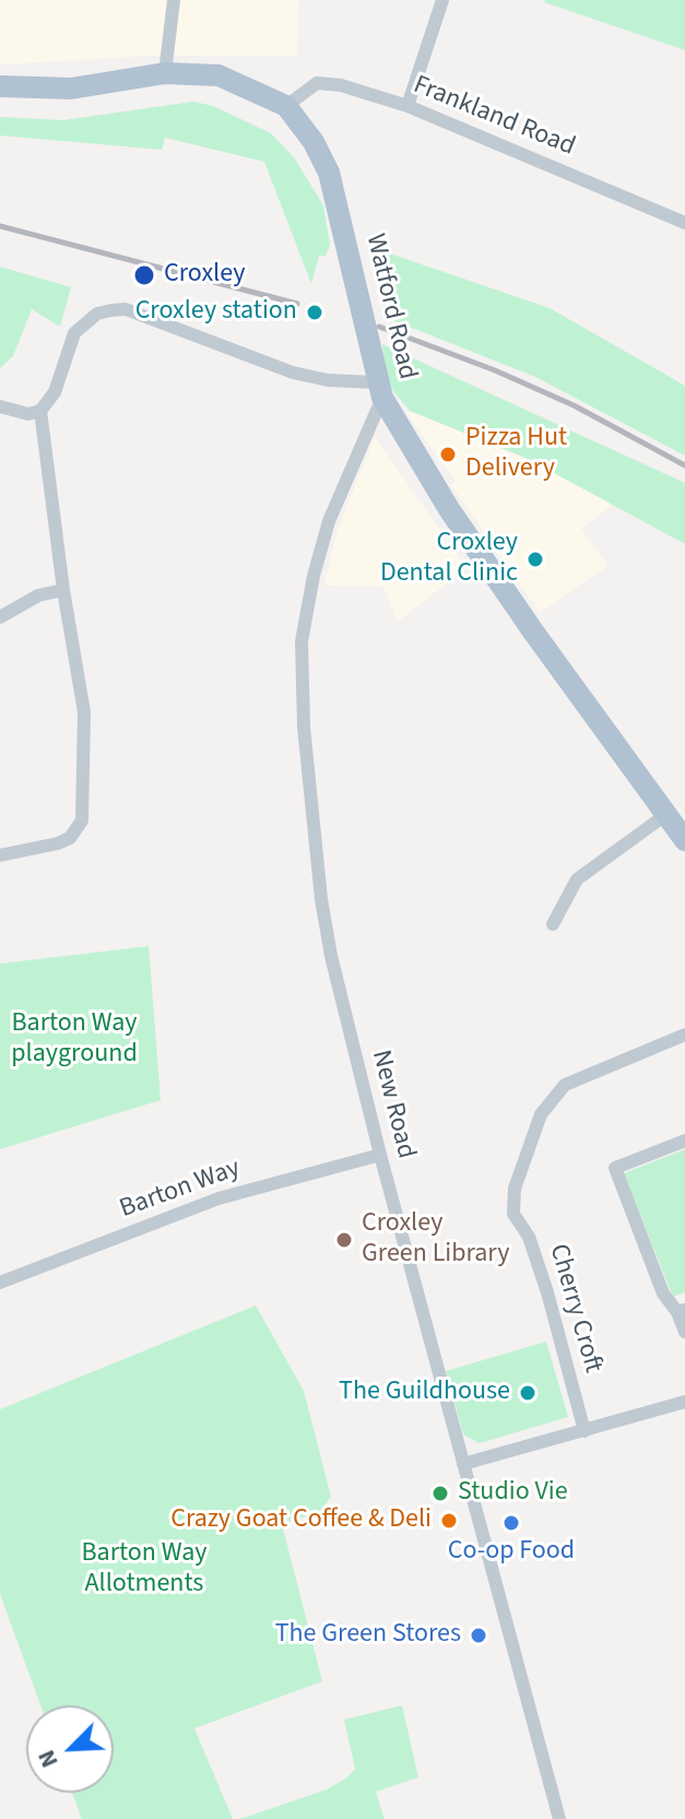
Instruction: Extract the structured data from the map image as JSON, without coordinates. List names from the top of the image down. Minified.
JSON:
{"streets":{"main road":["Watford Road"],"street":["Frankland Road","New Road","Barton Way","Cherry Croft"]},"crossings":[["Frankland Road","Watford Road"],["Watford Road","New Road"],["New Road","Barton Way"]],"parks":["Barton Way playground","Barton Way Allotments"],"places":["Croxley","Croxley station","Pizza Hut Delivery","Croxley Dental Clinic","Croxley Green Library","The Guildhouse","Studio Vie","Crazy Goat Coffee & Deli","Co-op Food","The Green Stores"],"north":"bottom left"}
